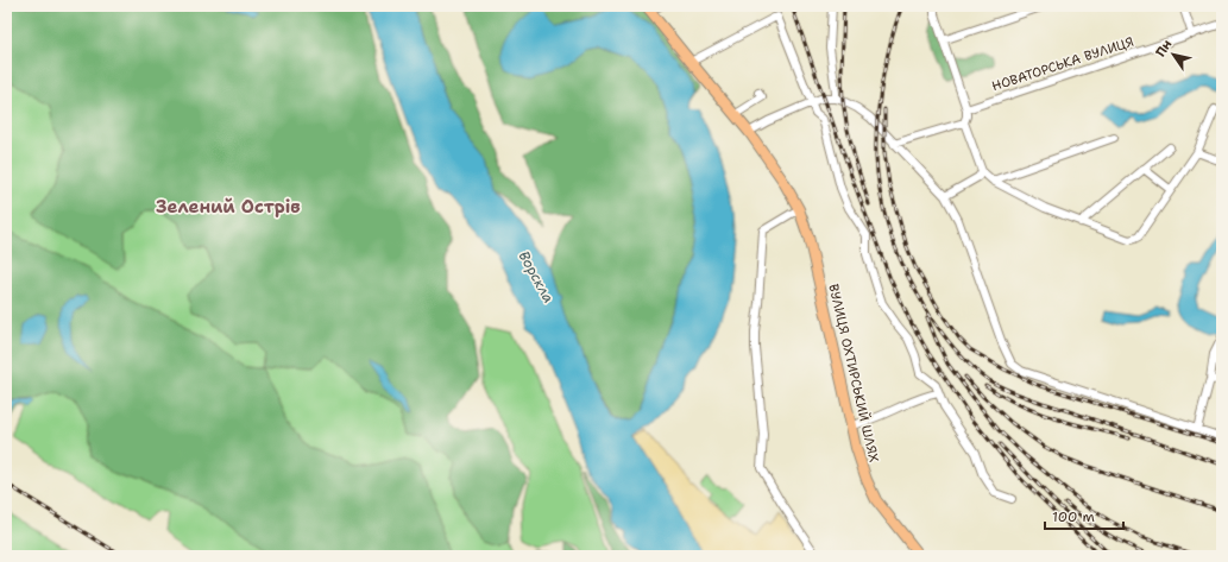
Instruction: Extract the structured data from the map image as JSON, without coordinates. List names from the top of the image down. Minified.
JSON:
{"streets":{"main road":["ВУЛИЦЯ ОХТИРСЬКИЙ ШЛЯХ"],"street":["НОВАТОРСЬКА ВУЛИЦЯ"]},"districts":["Зелений Острів"],"water":["Ворскла"],"scale_bar":"100 m","north":"top left"}
